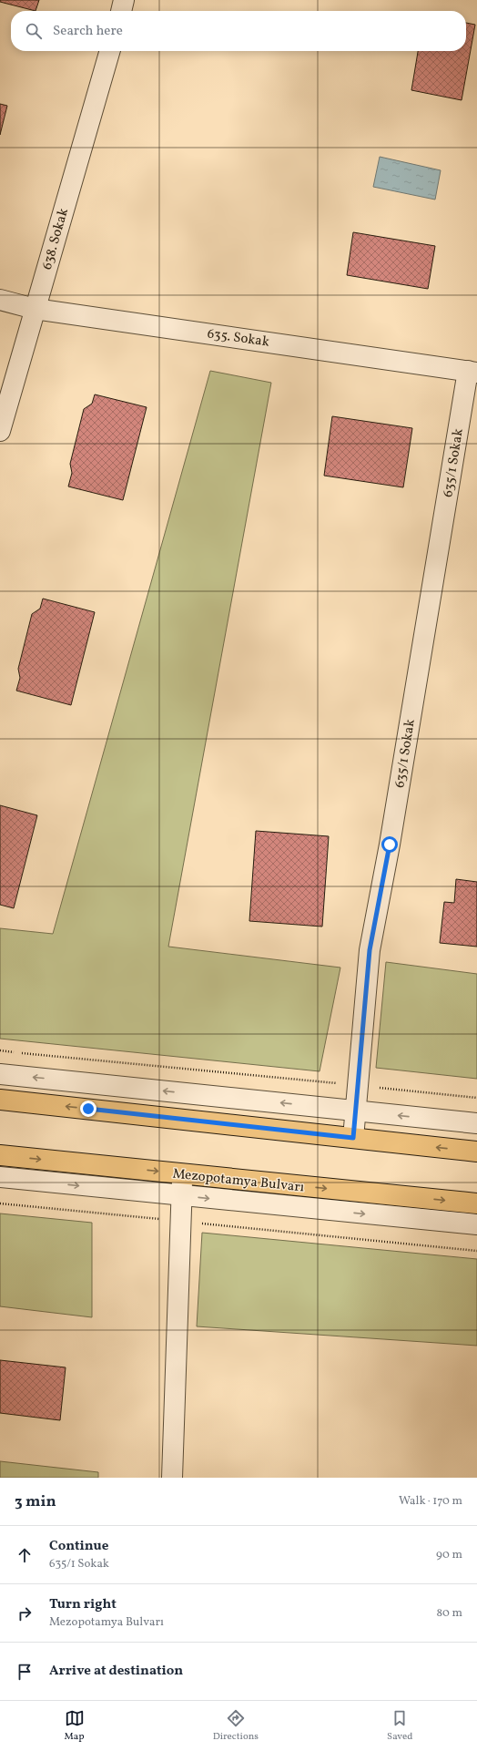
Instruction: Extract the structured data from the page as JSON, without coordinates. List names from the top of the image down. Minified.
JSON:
{"streets":{"main road":["Mezopotamya Bulvarı"],"street":["638. Sokak","635. Sokak","635/1 Sokak"]},"crossings":[["638. Sokak","635. Sokak"],["635. Sokak","635/1 Sokak"]],"page":{"search":"Search here","heading":["3 min","Walk · 170 m"],"list":[["Continue","635/1 Sokak","90 m"],["Turn right","Mezopotamya Bulvarı","80 m"],"Arrive at destination"],"nav":["Map","Directions","Saved"]}}
